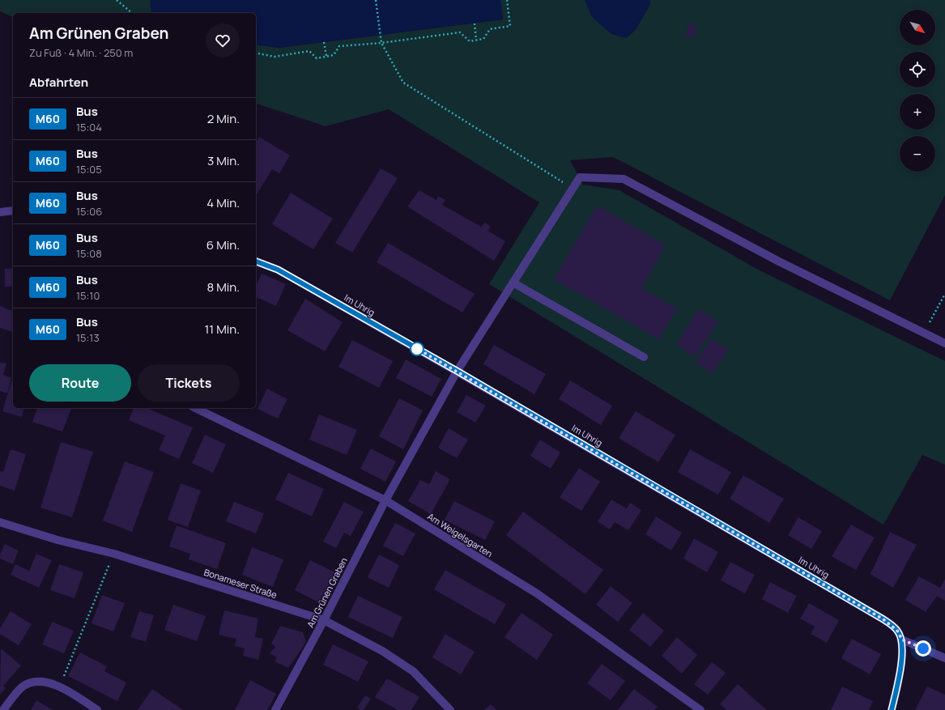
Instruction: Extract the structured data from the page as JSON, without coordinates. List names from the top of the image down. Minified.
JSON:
{"streets":{"street":["Im Uhrig","Am Weigelsgarten","Bonameser Straße","Am Grünen Graben"]},"crossings":[["Im Uhrig","Am Grünen Graben"],["Am Weigelsgarten","Am Grünen Graben"],["Bonameser Straße","Am Grünen Graben"]],"lines":["bus line M60"],"north":"bottom right","page":{"map_buttons":["+","−"],"heading":[["Am Grünen Graben","Zu Fuß · 4 Min. · 250 m"],"Abfahrten"],"list":[{"mark":"M60","name":"Bus","note":"15:04","value":"2 Min."},{"mark":"M60","name":"Bus","note":"15:05","value":"3 Min."},{"mark":"M60","name":"Bus","note":"15:06","value":"4 Min."},{"mark":"M60","name":"Bus","note":"15:08","value":"6 Min."},{"mark":"M60","name":"Bus","note":"15:10","value":"8 Min."},{"mark":"M60","name":"Bus","note":"15:13","value":"11 Min."}],"buttons":["Route","Tickets"]}}
